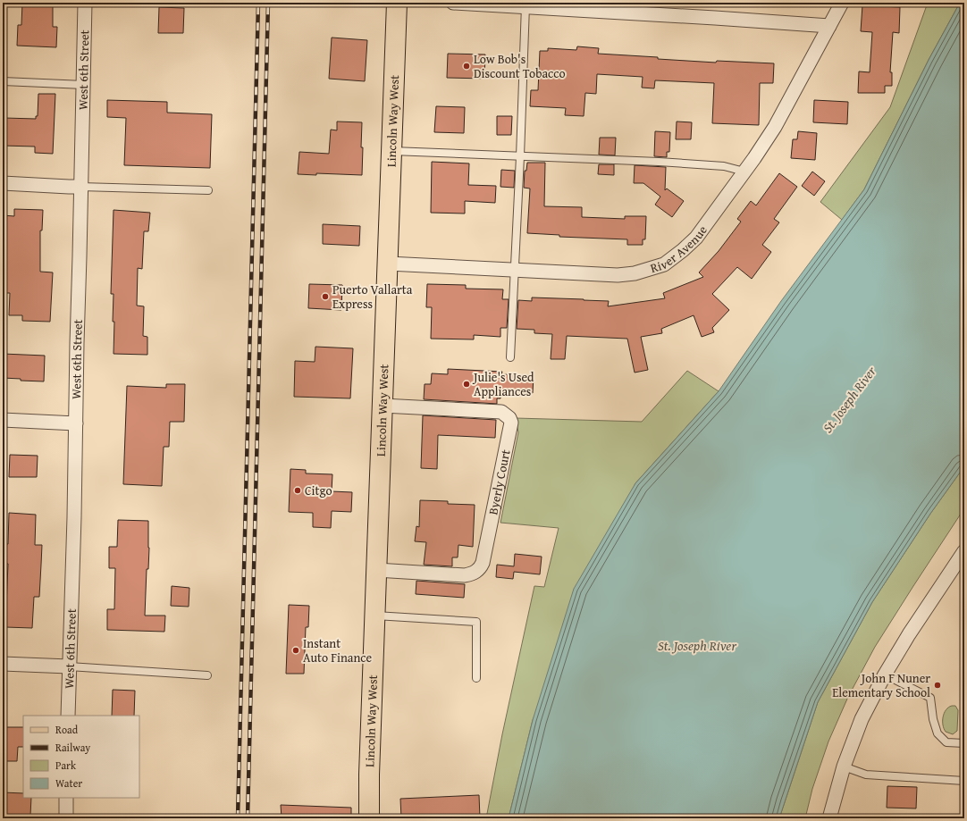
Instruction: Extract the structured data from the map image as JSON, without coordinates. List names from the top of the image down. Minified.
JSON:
{"streets":{"main road":["Lincoln Way West"],"street":["West 6th Street","River Avenue","Byerly Court"]},"crossings":[["Lincoln Way West","River Avenue"],["Lincoln Way West","Byerly Court"]],"water":["St. Joseph River"],"places":["Low Bob's Discount Tobacco","Puerto Vallarta Express","Julie's Used Appliances","Citgo","Instant Auto Finance","John F Nuner Elementary School"],"legend":["Road","Railway","Park","Water"]}
